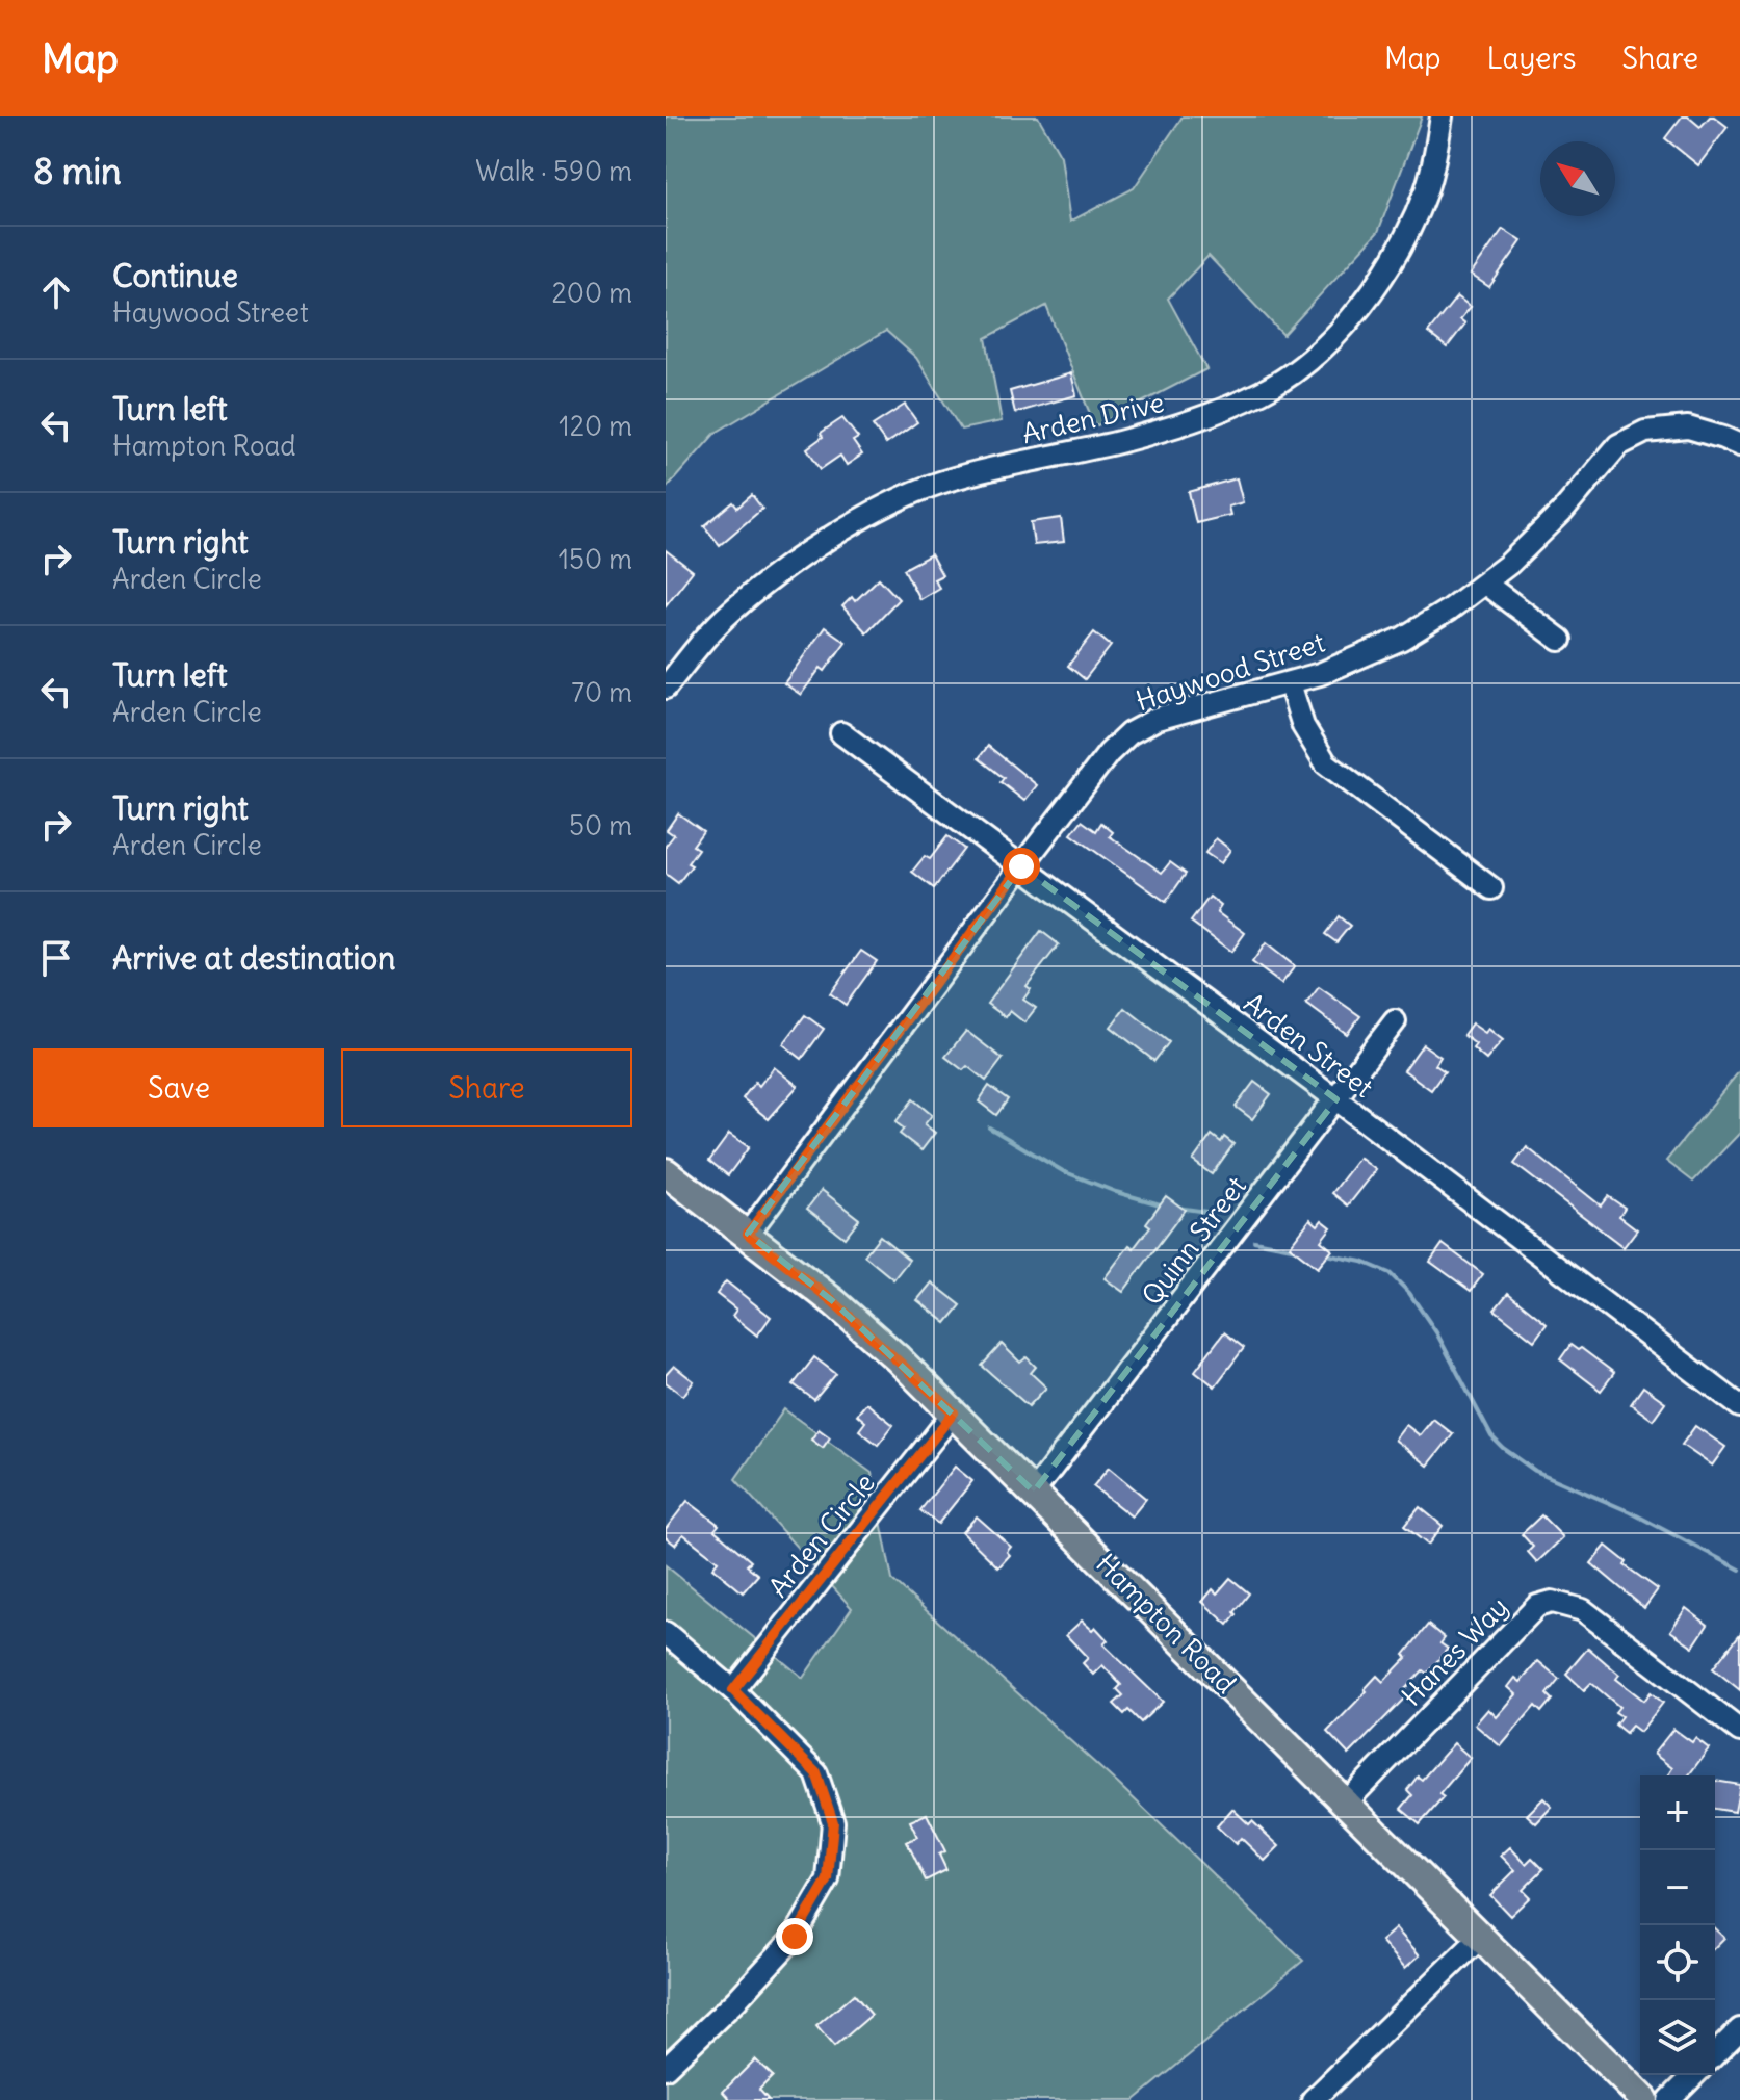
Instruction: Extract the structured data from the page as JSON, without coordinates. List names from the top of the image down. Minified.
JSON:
{"streets":{"main road":["Hampton Road"],"street":["Arden Drive","Haywood Street","Arden Street","Quinn Street","Arden Circle","Hanes Way"]},"crossings":[["Haywood Street","Arden Street"],["Haywood Street","Hampton Road"],["Arden Street","Quinn Street"],["Quinn Street","Hampton Road"],["Arden Circle","Hampton Road"],["Hampton Road","Hanes Way"]],"north":"top left","page":{"header":"Map","nav":["Map","Layers","Share"],"heading":["8 min","Walk · 590 m"],"list":[["Continue","Haywood Street","200 m"],["Turn left","Hampton Road","120 m"],["Turn right","Arden Circle","150 m"],["Turn left","Arden Circle","70 m"],["Turn right","Arden Circle","50 m"],"Arrive at destination"],"buttons":["Save","Share"],"map_buttons":["+","−"]}}
